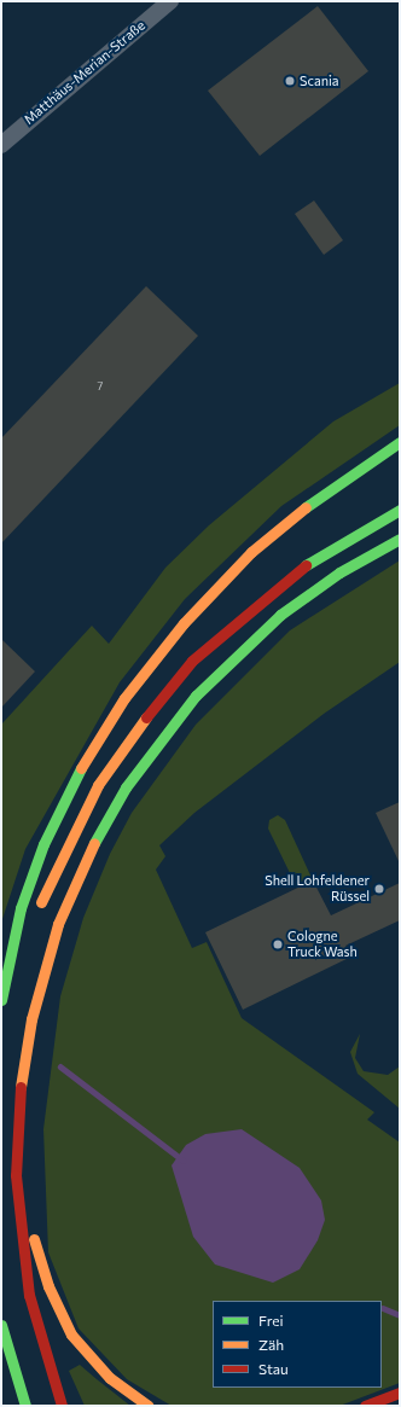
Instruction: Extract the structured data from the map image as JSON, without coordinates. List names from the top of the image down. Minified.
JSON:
{"streets":{"street":["Matthäus-Merian-Straße"]},"places":["Scania","Shell Lohfeldener Rüssel","Cologne Truck Wash"],"house_numbers":["7"],"legend":["Frei","Zäh","Stau"]}
